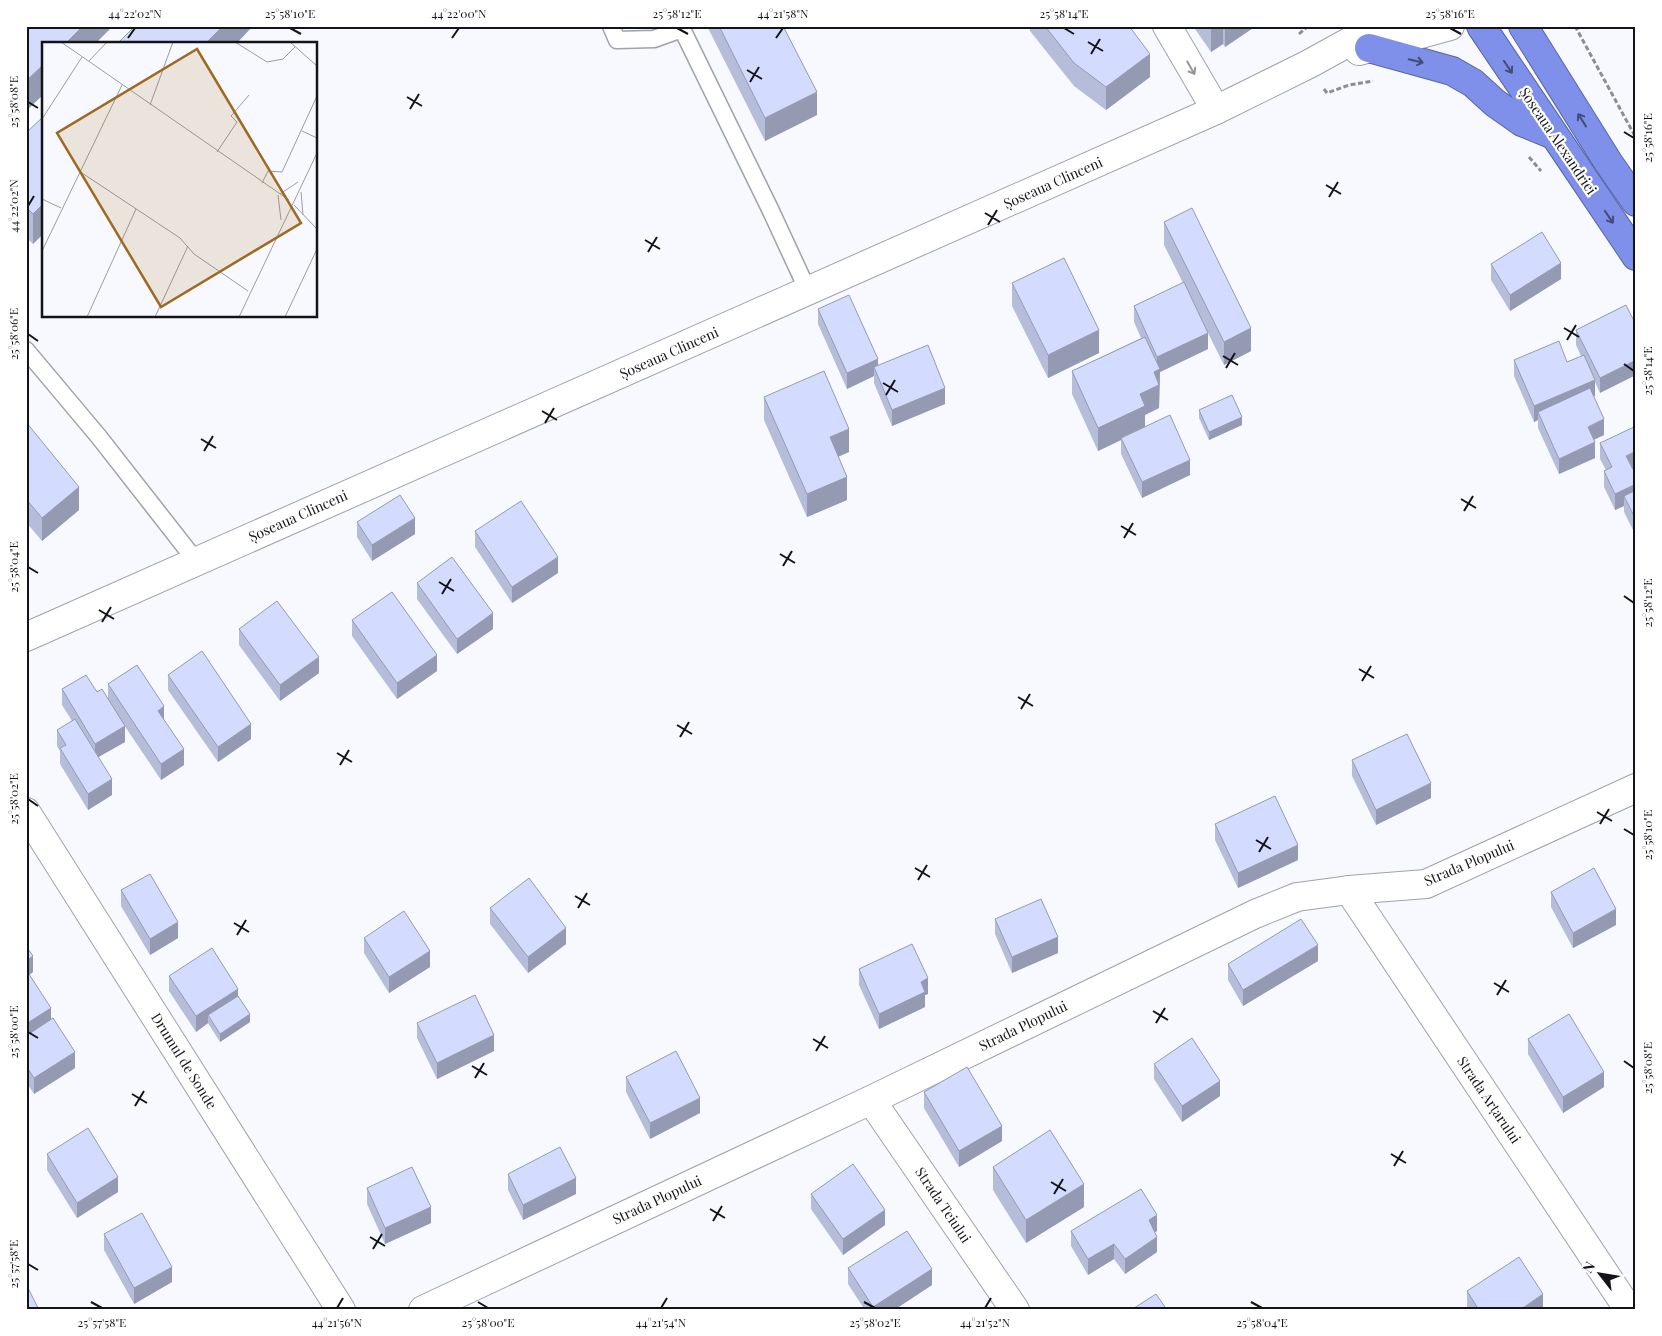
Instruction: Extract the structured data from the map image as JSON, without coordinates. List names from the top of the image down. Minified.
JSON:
{"streets":{"highway":["Șoseaua Alexandriei"],"street":["Șoseaua Clinceni","Strada Plopului","Drumul de Sonde","Strada Arțarului","Strada Teiului"]},"crossings":[["Strada Plopului","Strada Arțarului"],["Strada Plopului","Strada Teiului"]],"north":"top left","coordinates":["44°22'02\"N","25°58'10\"E","44°22'00\"N","25°58'12\"E","44°21'58\"N","25°58'14\"E","25°58'16\"E","25°58'08\"E","25°58'06\"E","25°58'04\"E","25°58'02\"E","25°58'00\"E","25°57'58\"E","44°21'56\"N","44°21'54\"N","44°21'52\"N"]}
